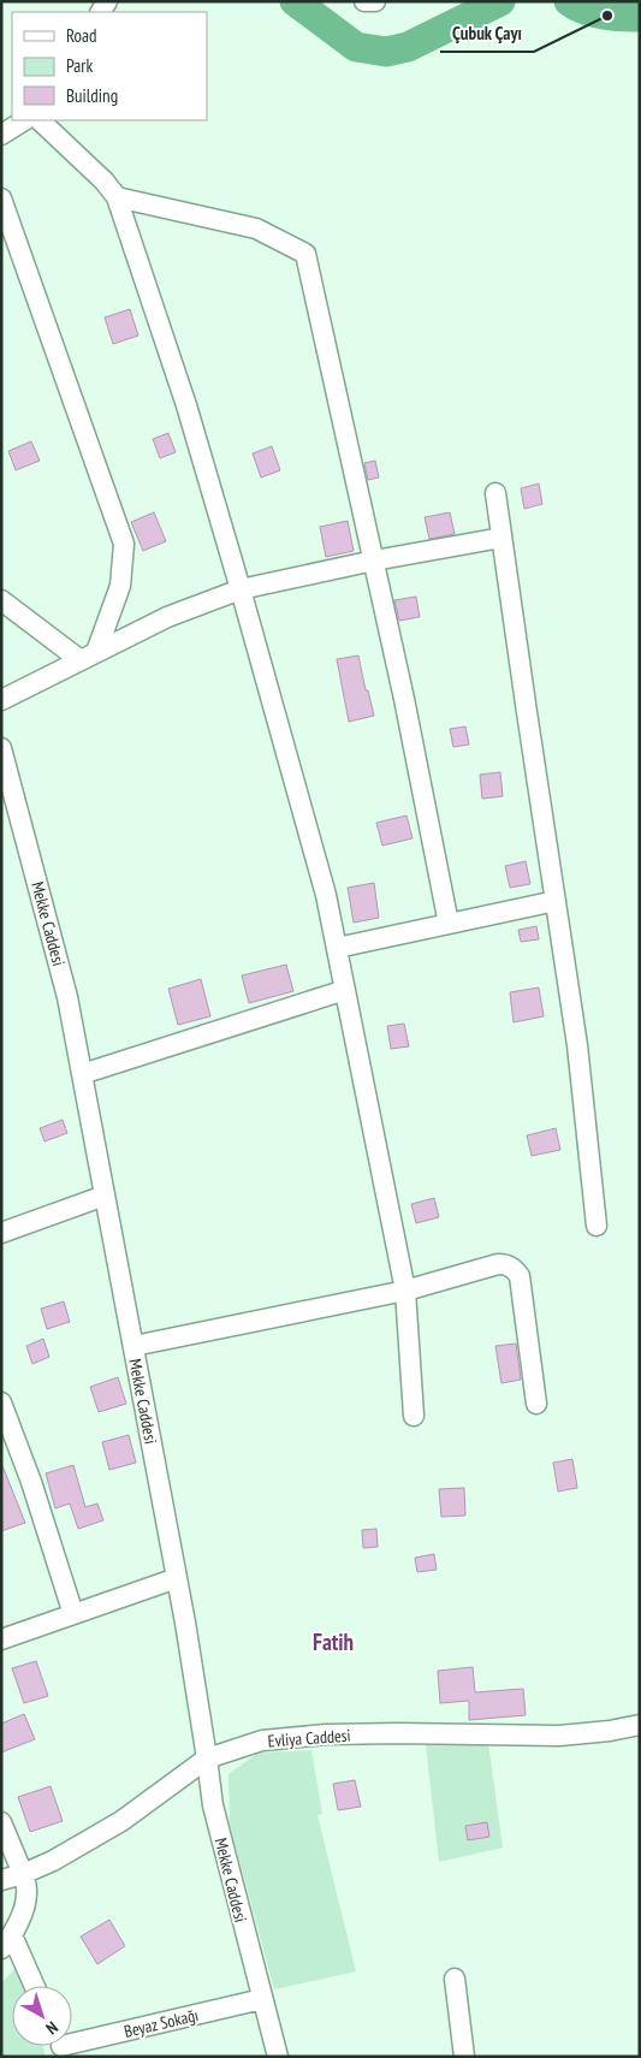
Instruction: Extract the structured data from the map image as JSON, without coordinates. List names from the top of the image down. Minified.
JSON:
{"streets":{"street":["Mekke Caddesi","Evliya Caddesi","Beyaz Sokağı"]},"crossings":[["Mekke Caddesi","Evliya Caddesi"],["Mekke Caddesi","Beyaz Sokağı"]],"districts":["Fatih"],"places":["Çubuk Çayı"],"legend":["Road","Park","Building"],"north":"bottom right"}
